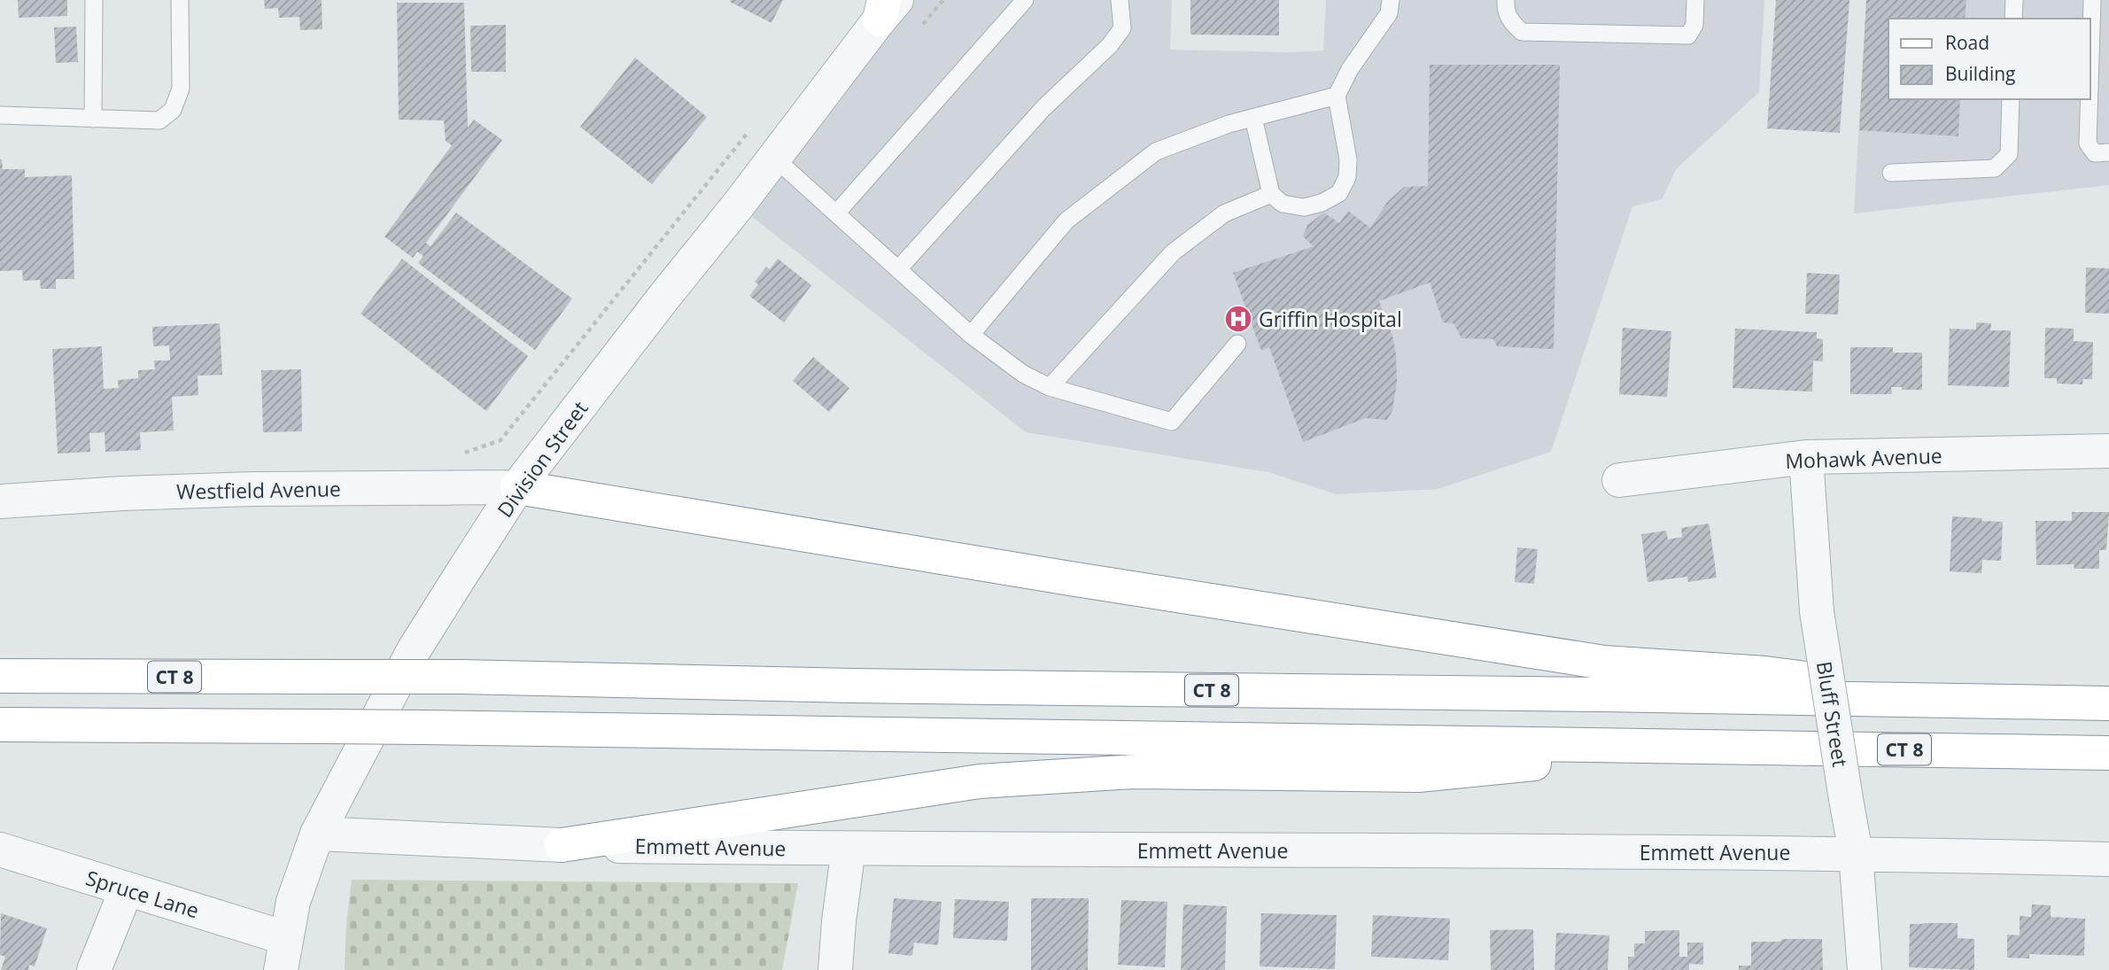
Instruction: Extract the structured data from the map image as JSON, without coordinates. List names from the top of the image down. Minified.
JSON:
{"streets":{"highway":["CT 8"],"street":["Mohawk Avenue","Division Street","Westfield Avenue","Bluff Street","Emmett Avenue","Spruce Lane"]},"crossings":[["Mohawk Avenue","Bluff Street"],["Division Street","Westfield Avenue"],["Division Street","Emmett Avenue"],["Division Street","Spruce Lane"],["Bluff Street","Emmett Avenue"]],"places":{"hospital":["Griffin Hospital"]},"legend":["Road","Building"]}
